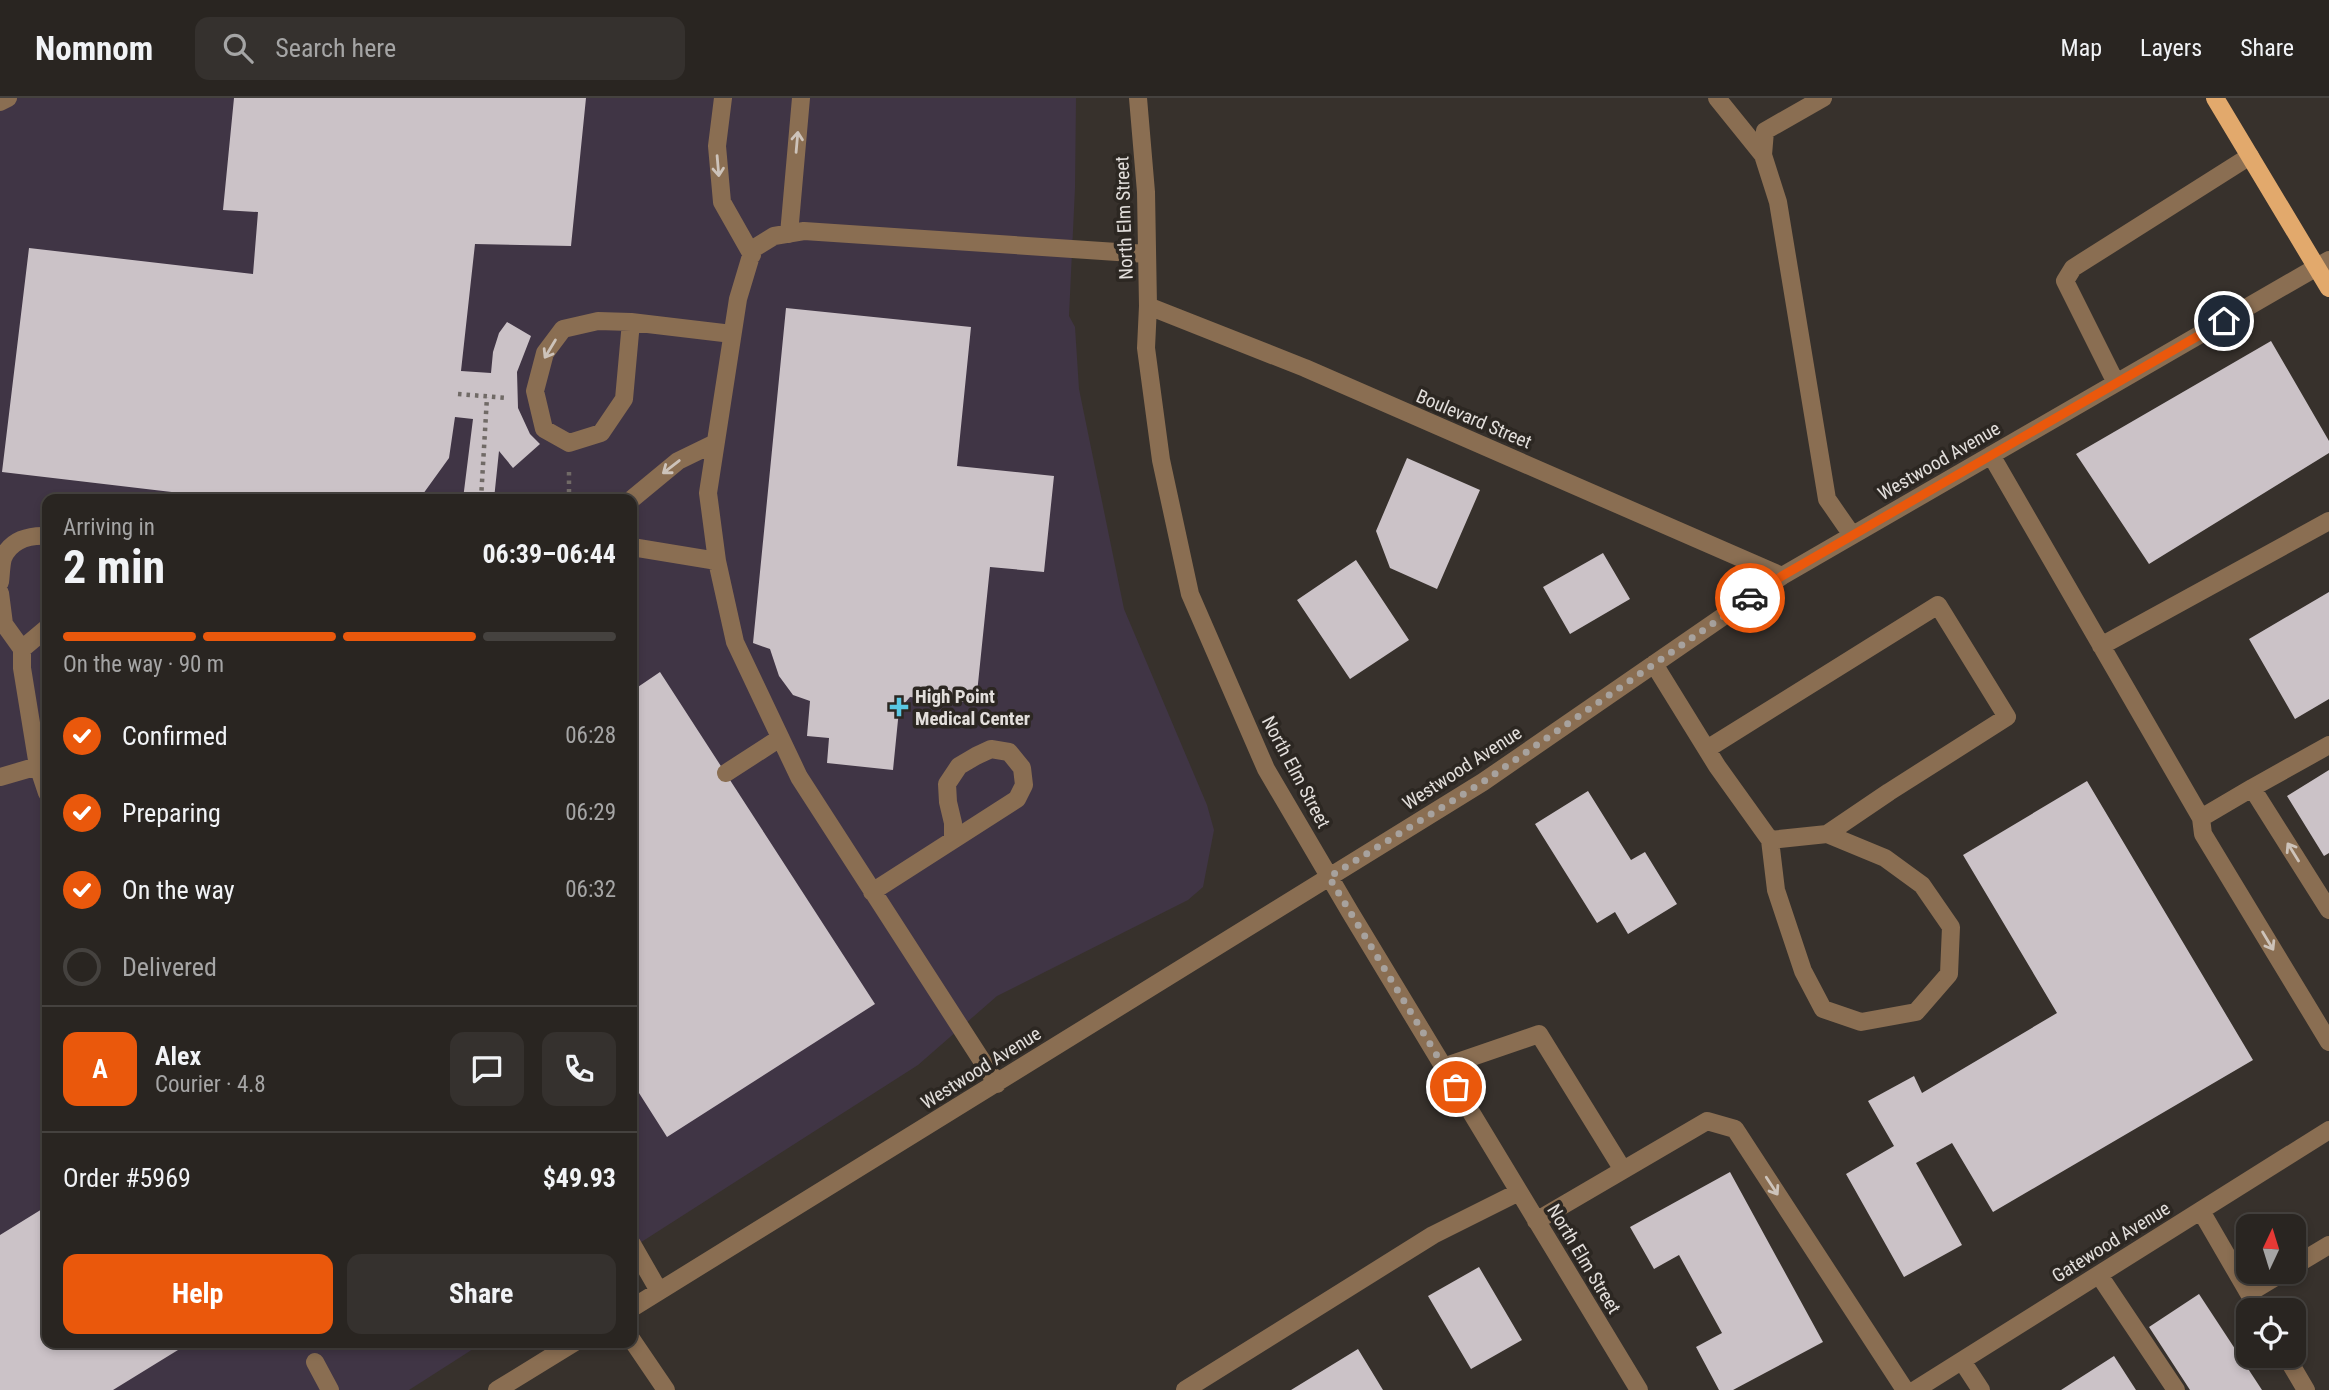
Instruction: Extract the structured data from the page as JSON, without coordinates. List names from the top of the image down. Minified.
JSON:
{"streets":{"street":["North Elm Street","Boulevard Street","Westwood Avenue","Gatewood Avenue"]},"crossings":[["North Elm Street","Boulevard Street"],["North Elm Street","Westwood Avenue"],["Boulevard Street","Westwood Avenue"]],"places":{"health":["High Point Medical Center"]},"north":"top","page":{"header":"Nomnom","search":"Search here","nav":["Map","Layers","Share"],"heading":["2 min","Arriving in","06:39–06:44"],"panel":["Alex","Courier · 4.8","Order #5969","$49.93"],"bar":"On the way · 90 m","list":[["Confirmed","06:28"],["Preparing","06:29"],["On the way","06:32"],"Delivered"],"round":"A","buttons":["Help","Share"]}}
